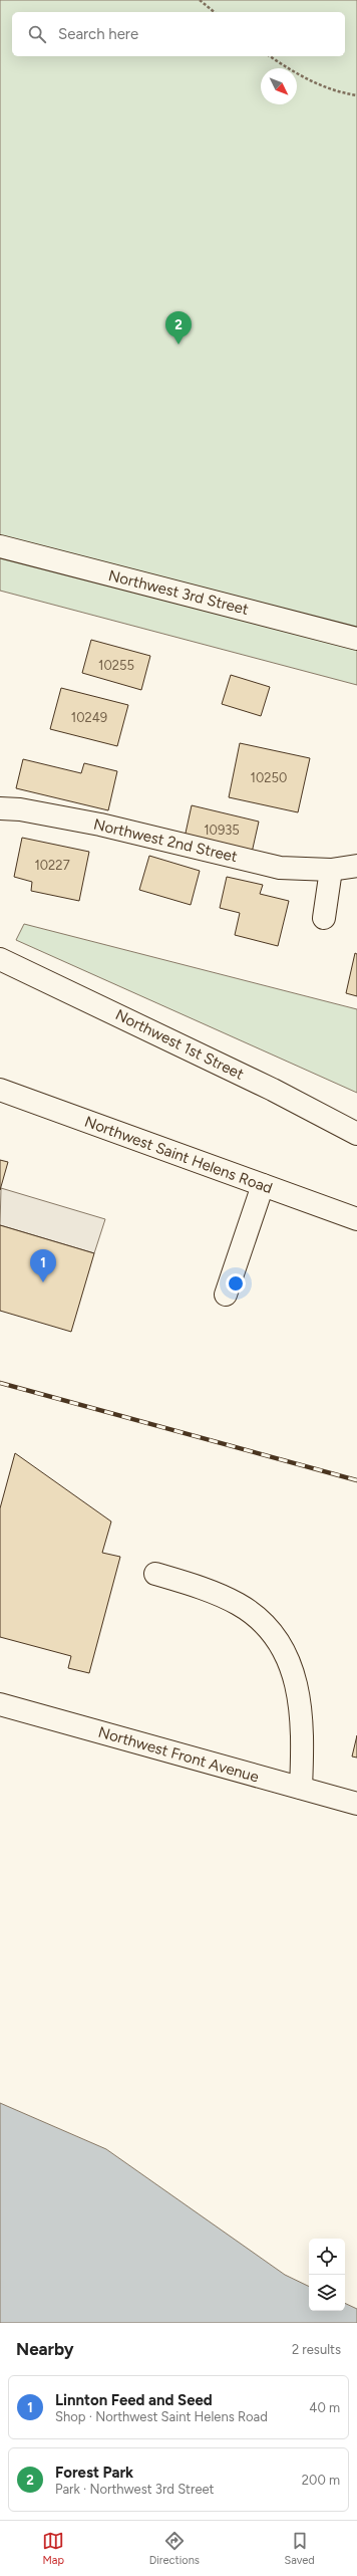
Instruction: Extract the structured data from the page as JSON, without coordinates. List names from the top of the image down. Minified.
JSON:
{"streets":{"main road":["Northwest 3rd Street","Northwest 2nd Street","Northwest 1st Street","Northwest Saint Helens Road","Northwest Front Avenue"]},"house_numbers":["10255","10249","10250","10935","10227"],"north":"bottom right","page":{"search":"Search here","pins":["2","1"],"heading":["Nearby","2 results"],"list":[{"mark":"1","name":"Linnton Feed and Seed","note":"Shop · Northwest Saint Helens Road","value":"40 m"},{"mark":"2","name":"Forest Park","note":"Park · Northwest 3rd Street","value":"200 m"}],"nav":["Map","Directions","Saved"]}}
